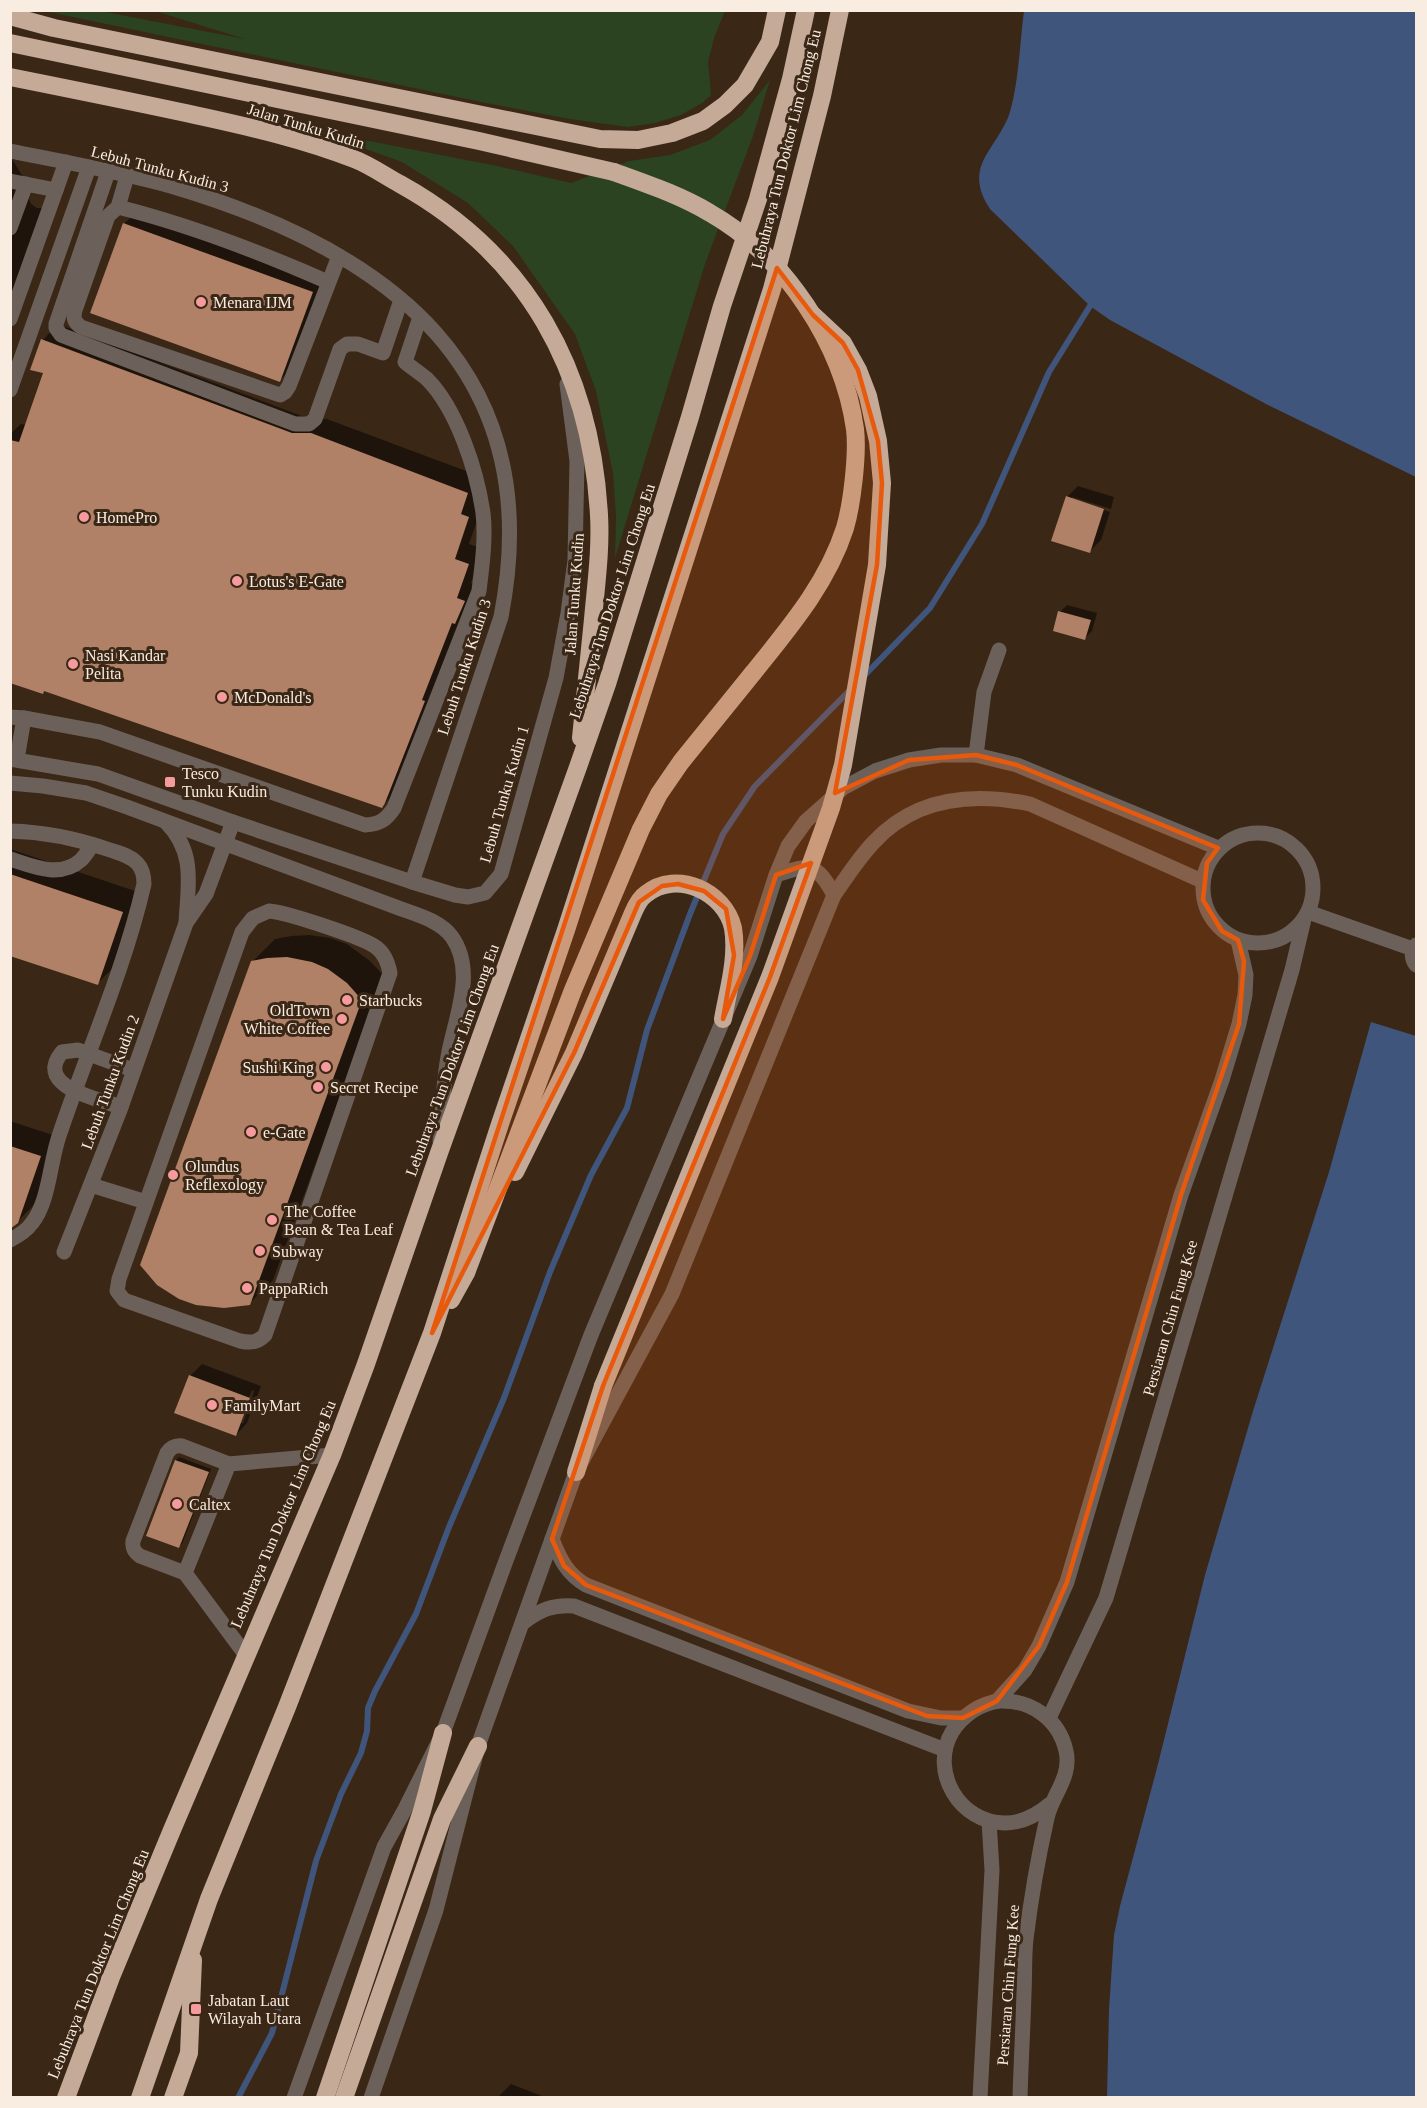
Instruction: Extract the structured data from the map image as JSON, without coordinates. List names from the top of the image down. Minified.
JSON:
{"streets":{"highway":["Jalan Tunku Kudin","Lebuhraya Tun Doktor Lim Chong Eu"],"street":["Lebuh Tunku Kudin 3","Lebuh Tunku Kudin 1","Lebuh Tunku Kudin 2","Persiaran Chin Fung Kee"]},"crossings":[["Jalan Tunku Kudin","Lebuhraya Tun Doktor Lim Chong Eu"],["Jalan Tunku Kudin","Lebuh Tunku Kudin 1"],["Lebuh Tunku Kudin 3","Lebuh Tunku Kudin 1"],["Lebuh Tunku Kudin 1","Lebuh Tunku Kudin 2"]],"places":{"other":["Menara IJM","HomePro","Lotus's E-Gate","Nasi Kandar Pelita","McDonald's","Starbucks","OldTown White Coffee","Sushi King","Secret Recipe","e-Gate","Olundus Reflexology","The Coffee Bean & Tea Leaf","Subway","PappaRich","FamilyMart","Caltex"],"transit":["Tesco Tunku Kudin","Jabatan Laut Wilayah Utara"]}}
